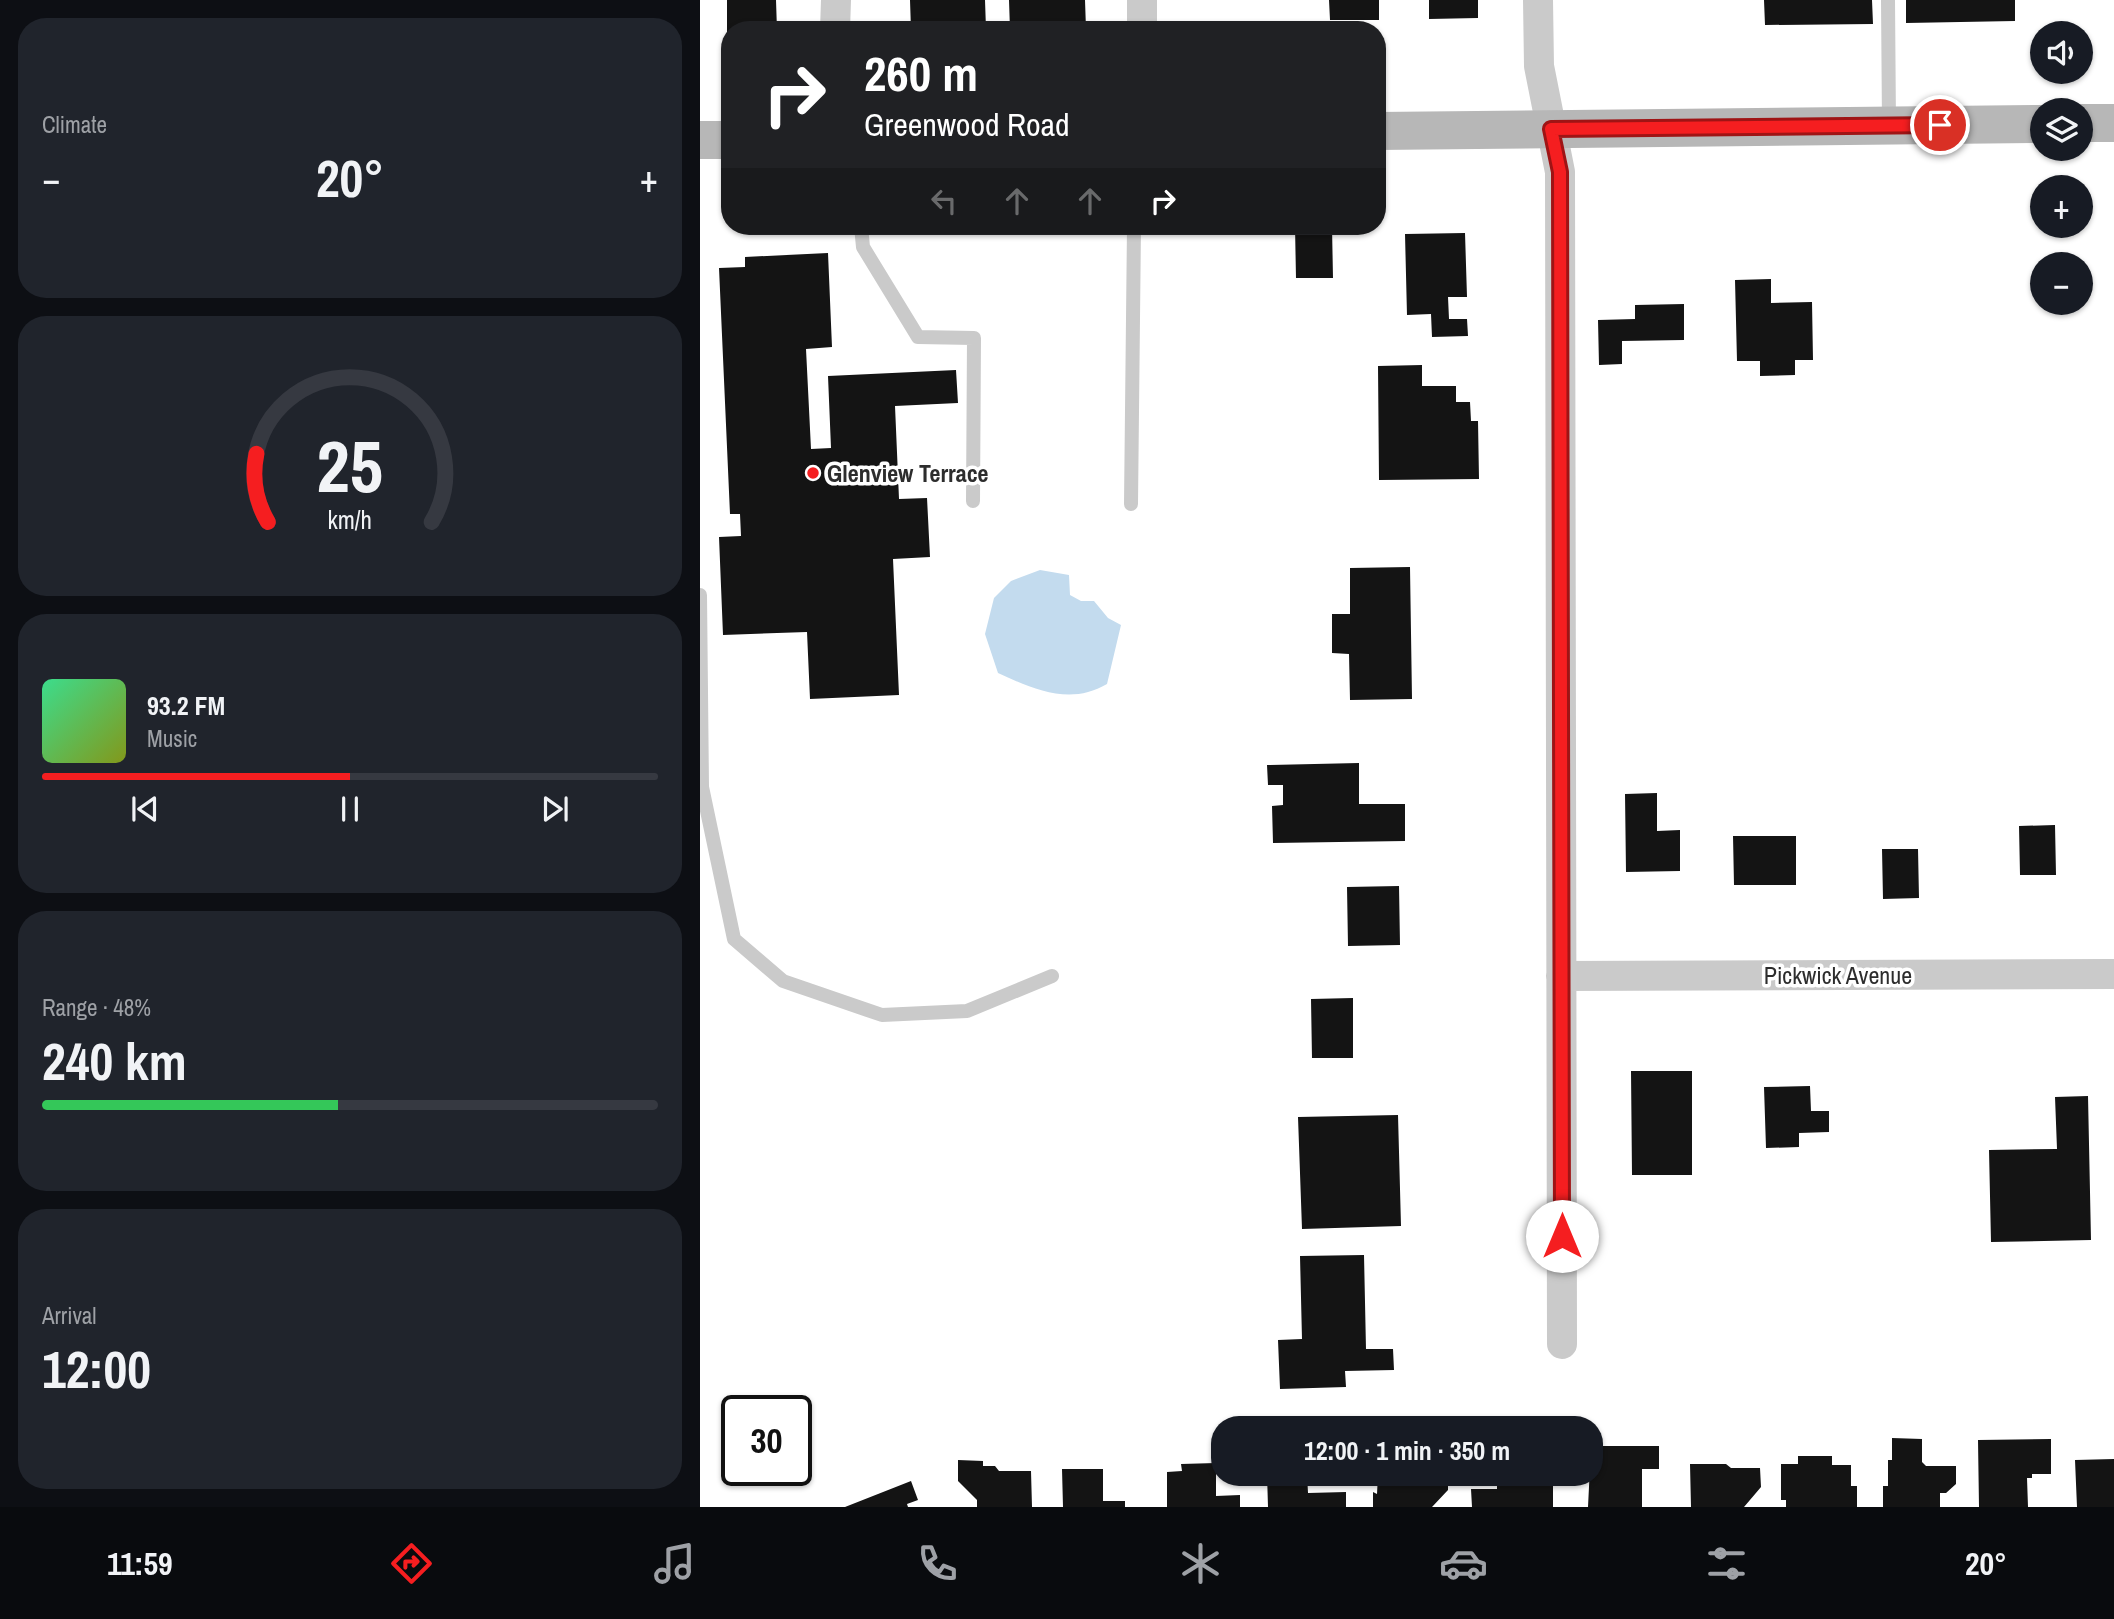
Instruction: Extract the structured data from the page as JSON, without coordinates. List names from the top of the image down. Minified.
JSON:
{"streets":{"street":["Pickwick Avenue"]},"places":["Glenview Terrace"],"page":{"tile":["Climate",["Range · 48%","240 km"],["Arrival","12:00"]],"map_buttons":["+","−"],"turn":["260 m","Greenwood Road"],"heat":["−","20°","+"],"song":["93.2 FM","Music"],"limit":"30","trip":"12:00 · 1 min · 350 m","tabs":["11:59","20°"],"gauge":["25","km/h"]}}
